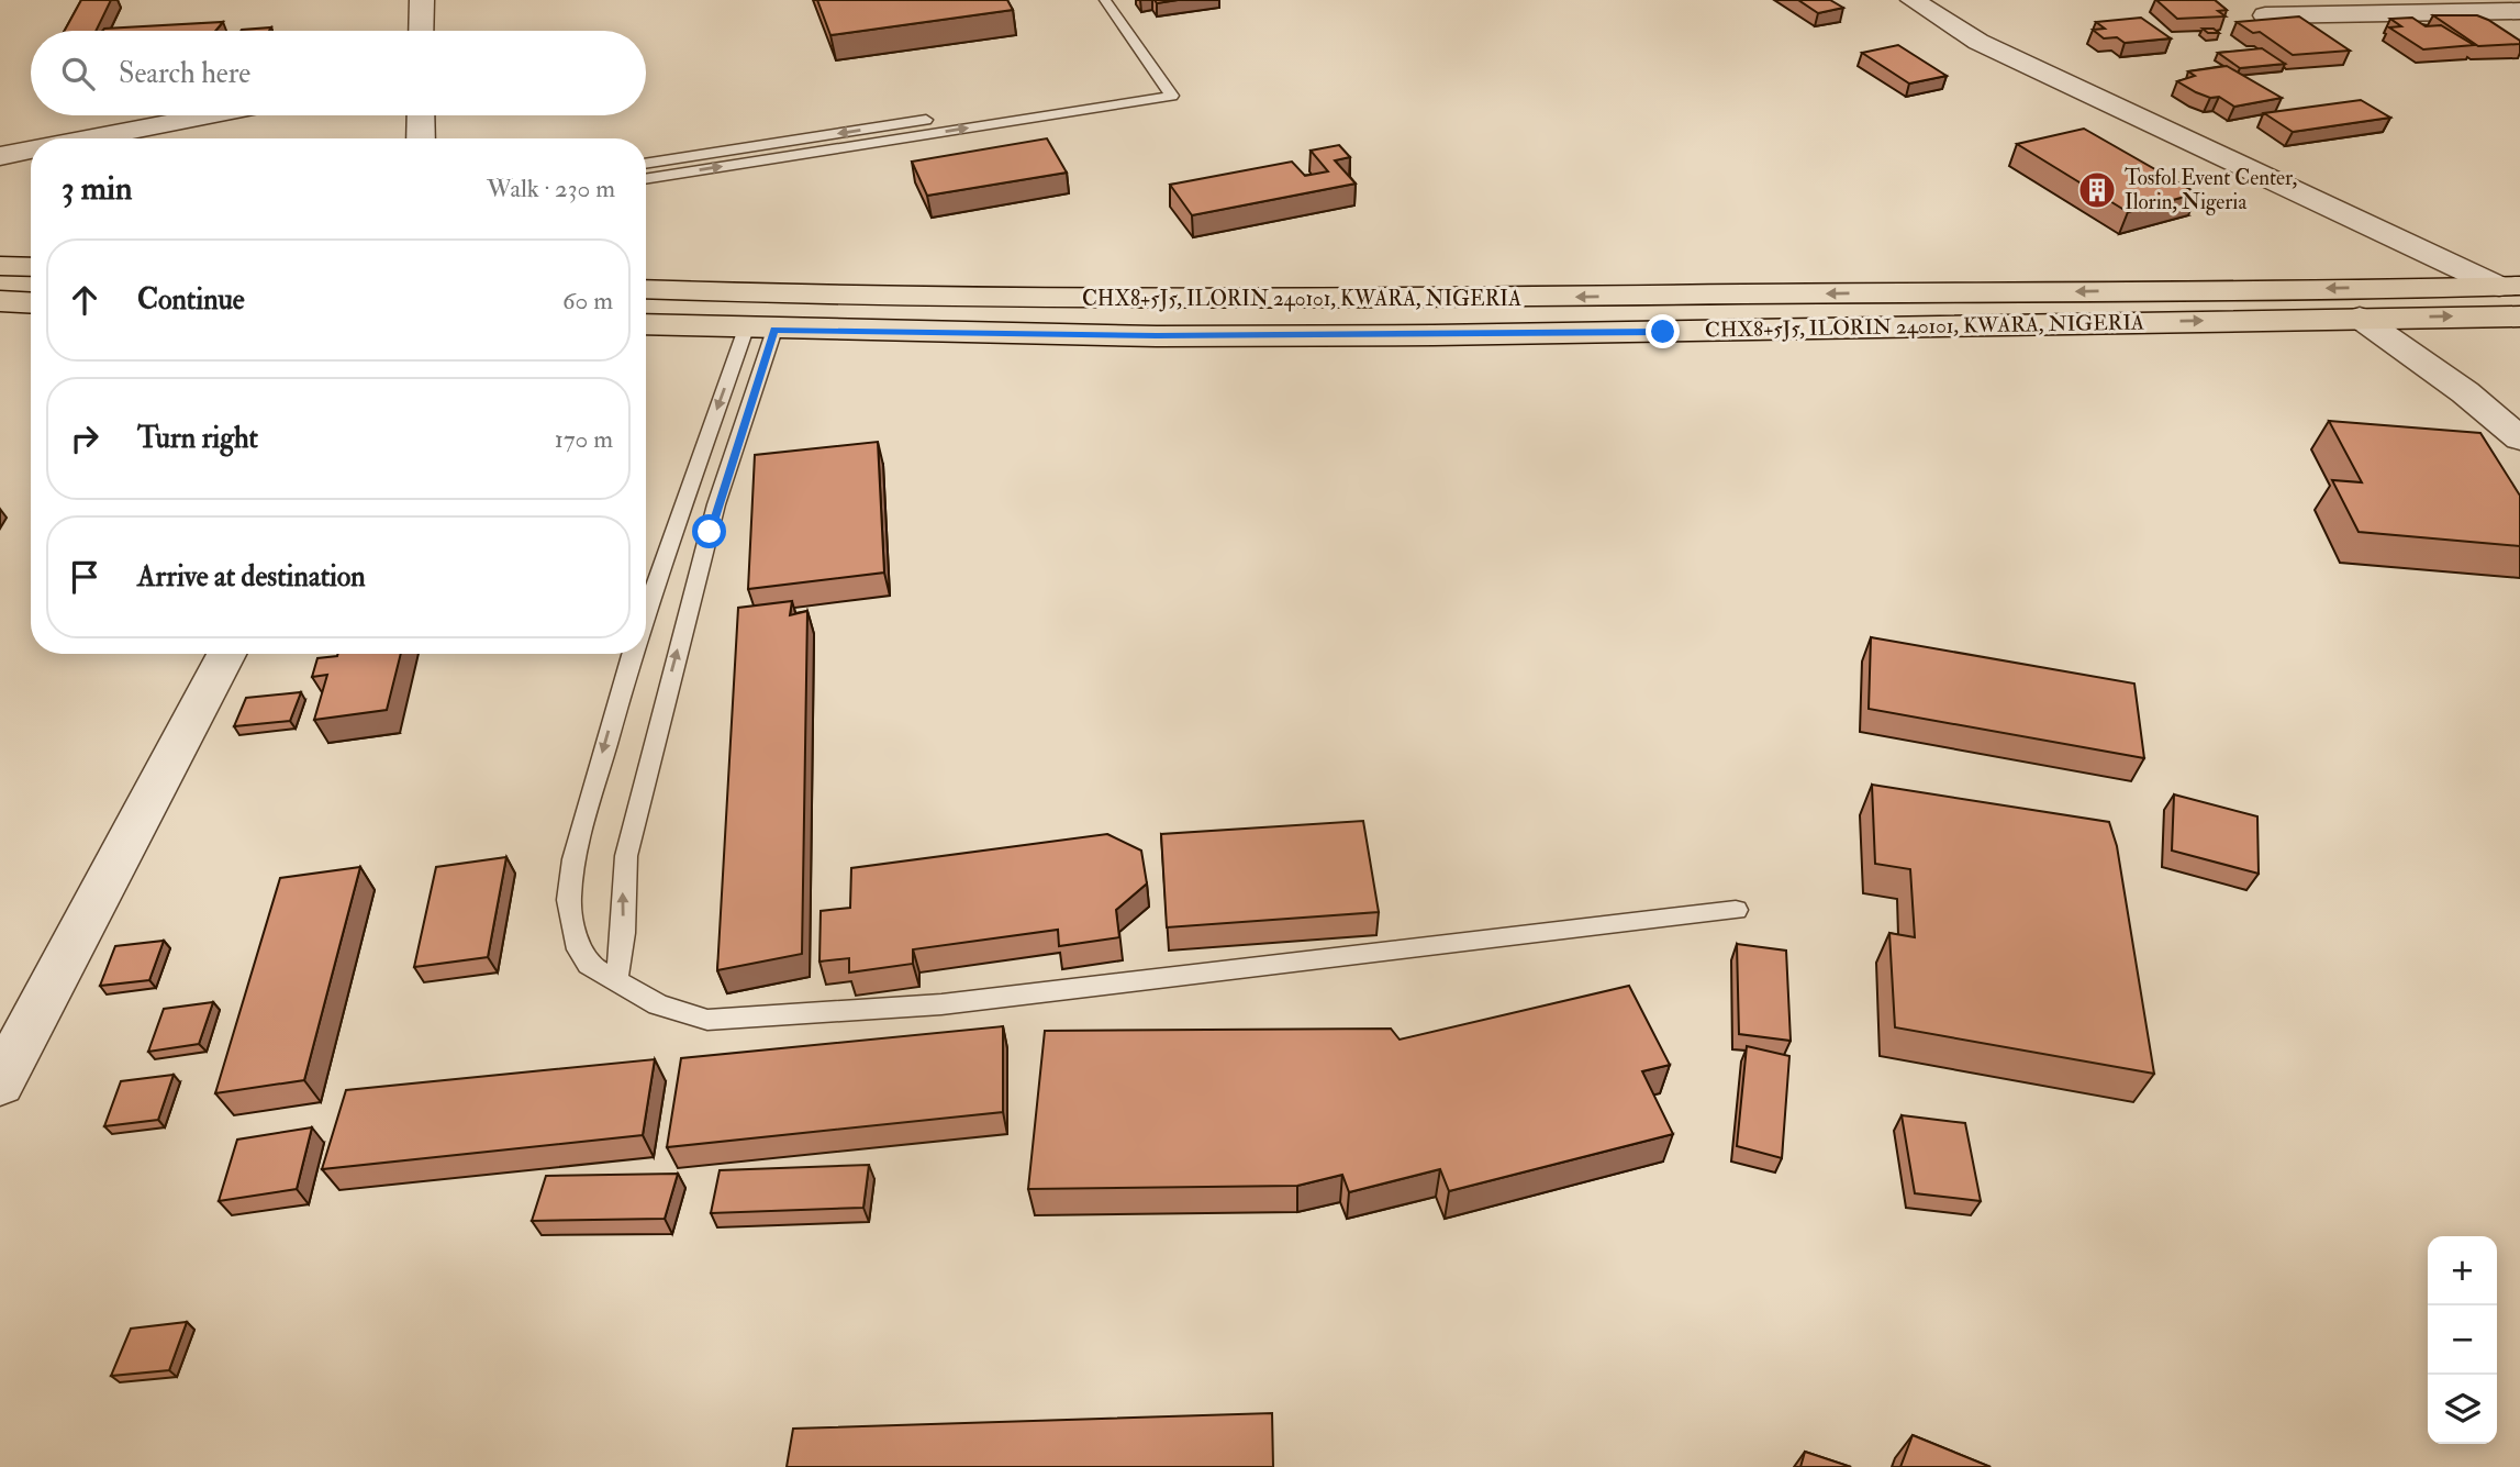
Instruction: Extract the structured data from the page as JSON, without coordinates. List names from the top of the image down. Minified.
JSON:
{"streets":{"main road":["CHX8+5J5, ILORIN 240101, KWARA, NIGERIA"]},"places":{"building":["Tosfol Event Center, Ilorin, Nigeria"]},"page":{"search":"Search here","heading":["3 min","Walk · 230 m"],"list":[["Continue","60 m"],["Turn right","170 m"],"Arrive at destination"],"map_buttons":["+","−"]}}
